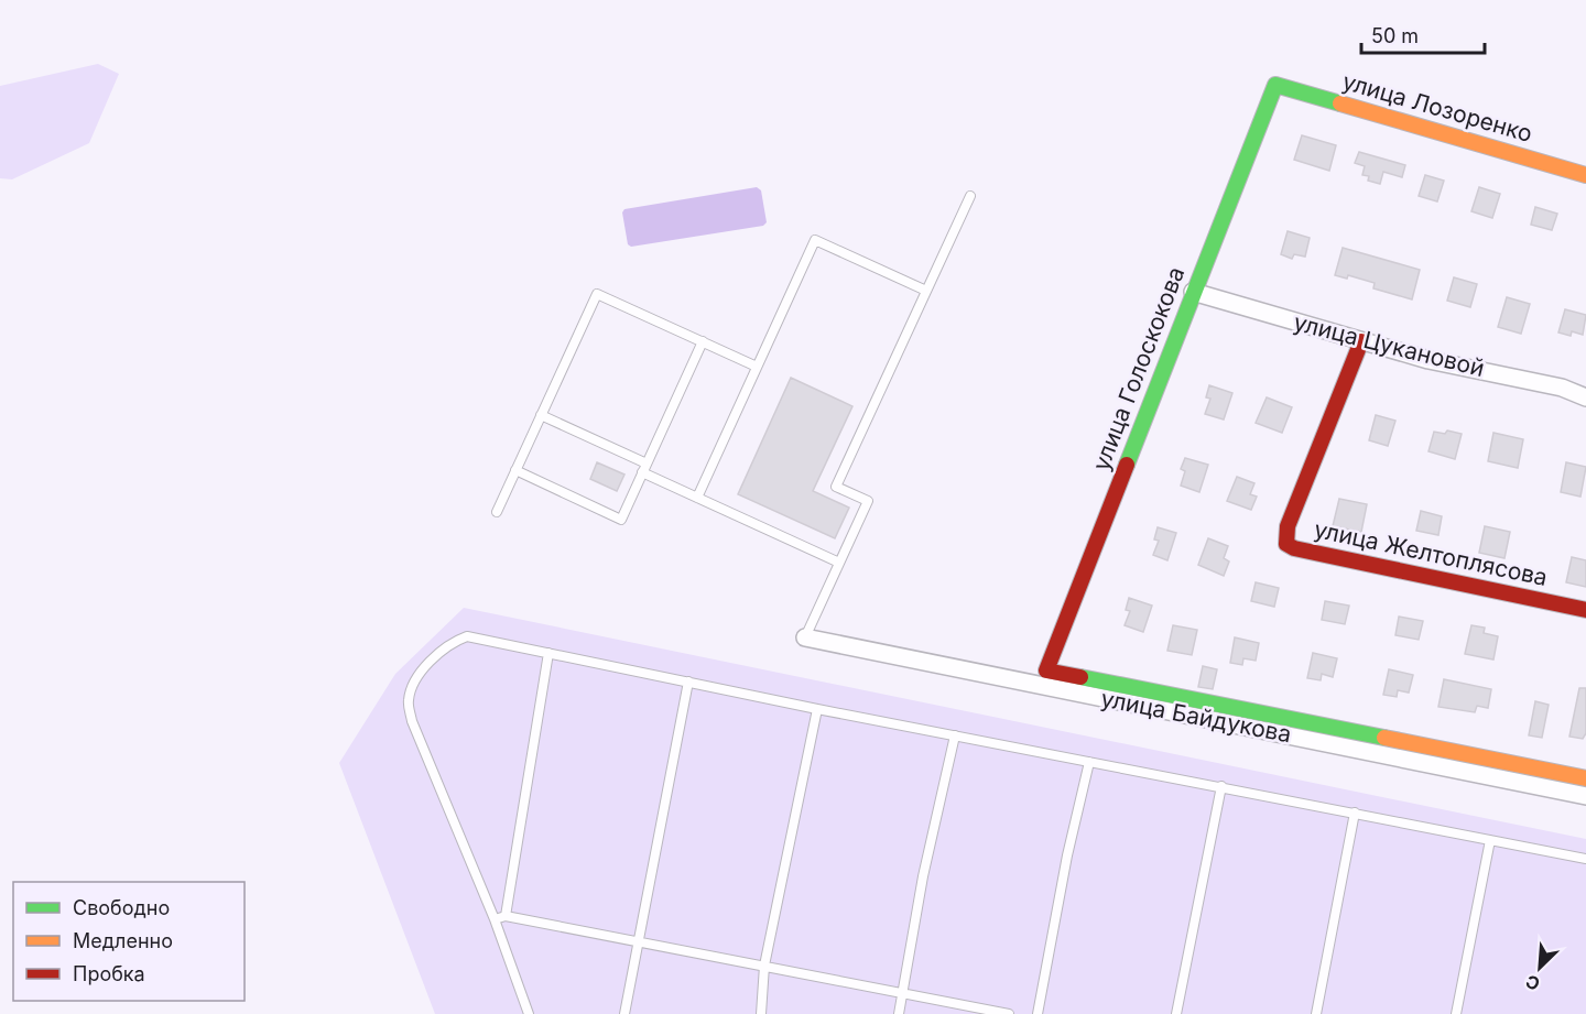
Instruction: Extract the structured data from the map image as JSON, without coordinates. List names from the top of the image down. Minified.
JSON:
{"streets":{"street":["улица Лозоренко","улица Цукановой","улица Голоскокова","улица Желтоплясова","улица Байдукова"]},"crossings":[["улица Лозоренко","улица Голоскокова"],["улица Цукановой","улица Голоскокова"],["улица Цукановой","улица Желтоплясова"],["улица Голоскокова","улица Байдукова"]],"legend":["Свободно","Медленно","Пробка"],"scale_bar":"50 m","north":"bottom left"}
